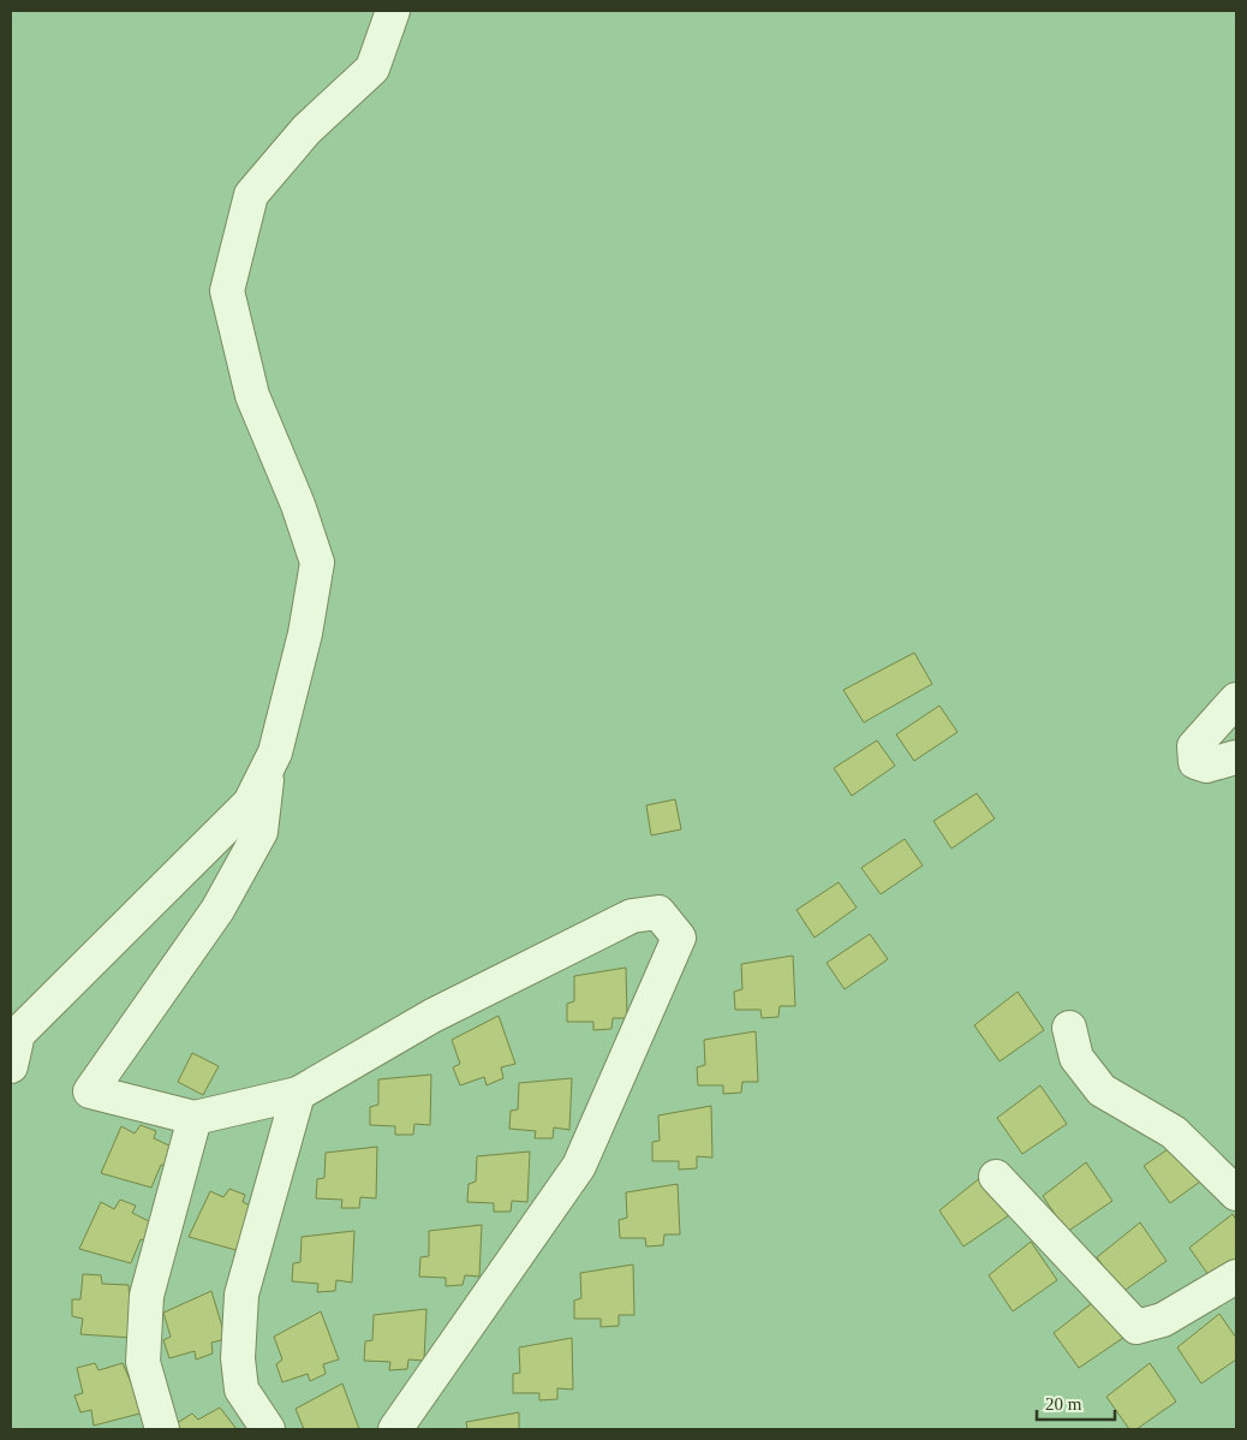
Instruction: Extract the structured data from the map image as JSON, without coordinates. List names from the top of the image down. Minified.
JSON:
{"scale_bar":"20 m"}
